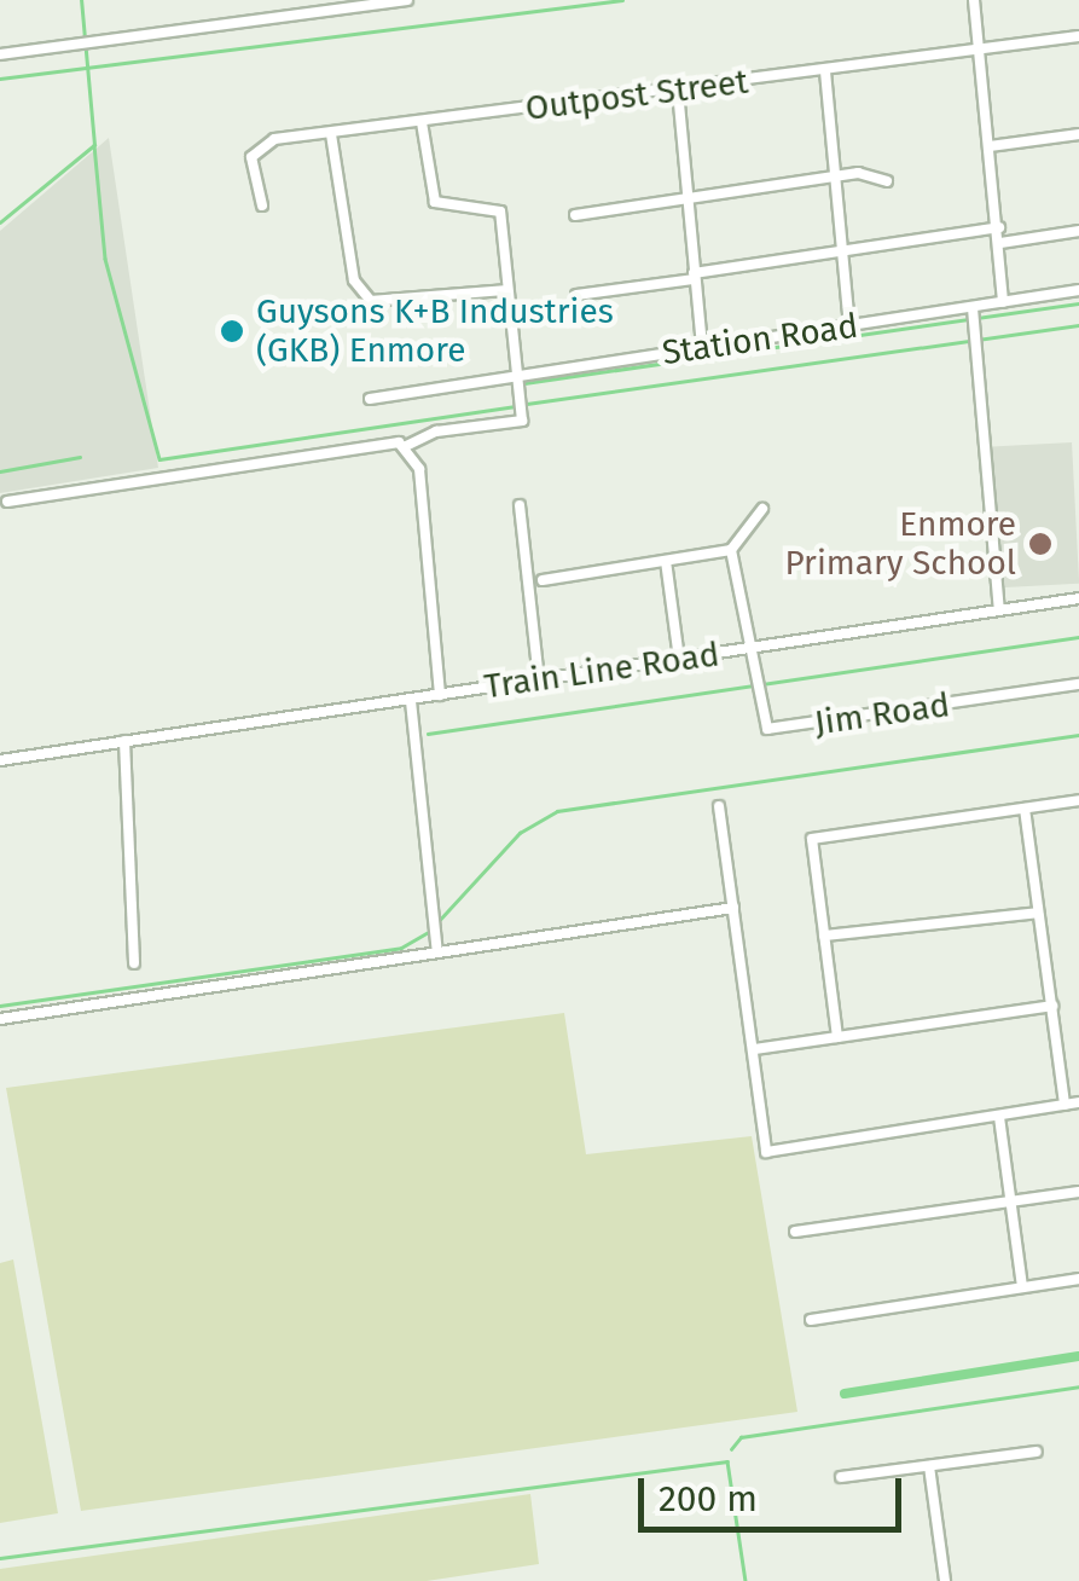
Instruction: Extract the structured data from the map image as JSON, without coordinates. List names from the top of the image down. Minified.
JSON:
{"streets":{"street":["Outpost Street","Station Road","Train Line Road","Jim Road"]},"crossings":[["Train Line Road","Jim Road"]],"places":["Guysons K+B Industries (GKB) Enmore","Enmore Primary School"],"scale_bar":"200 m"}
